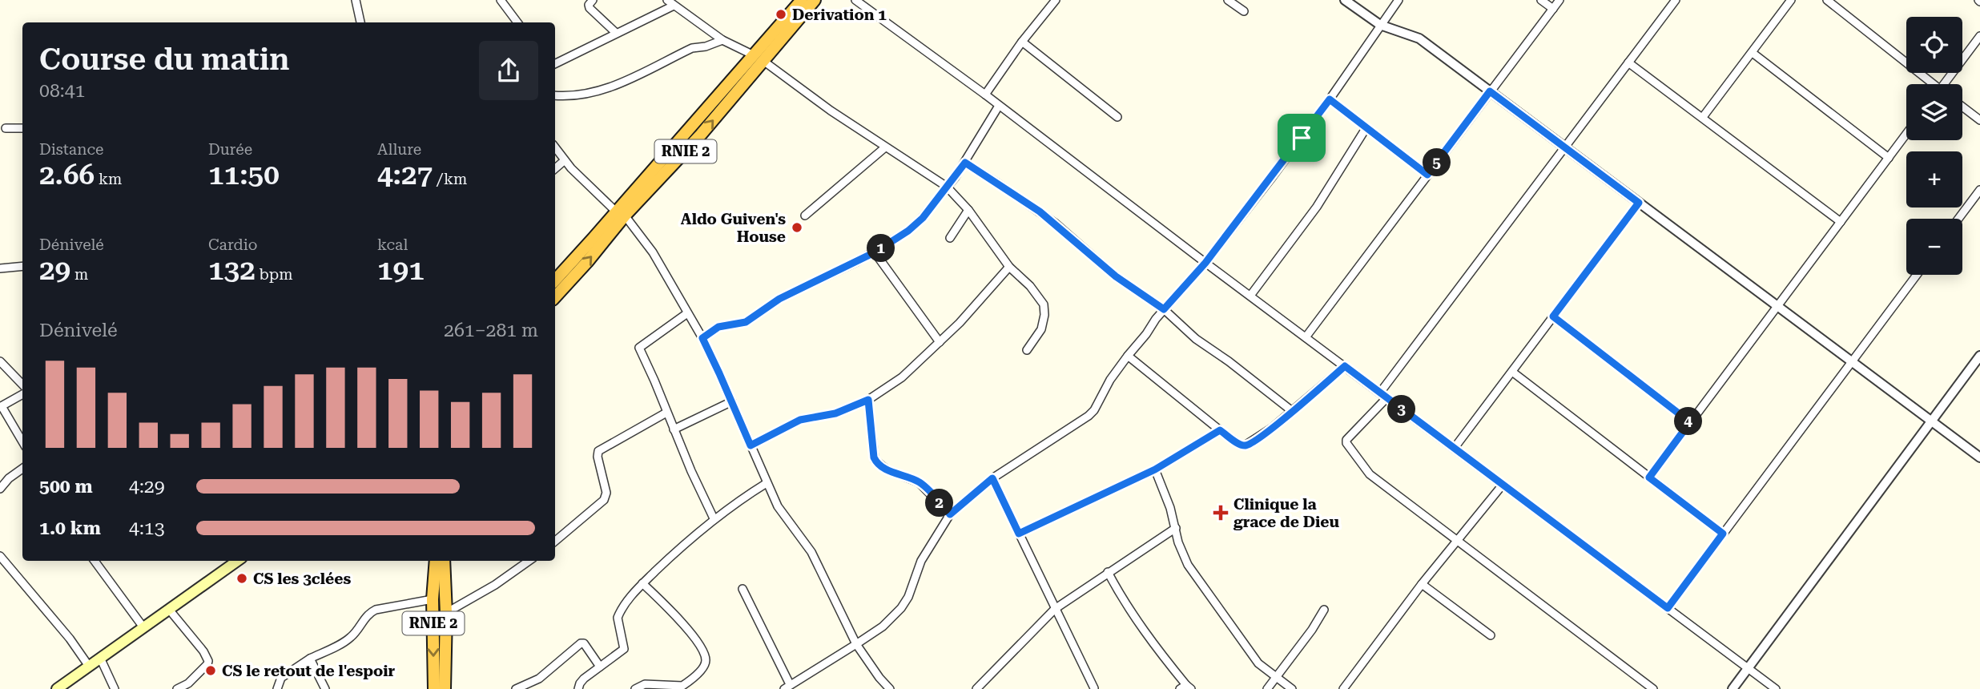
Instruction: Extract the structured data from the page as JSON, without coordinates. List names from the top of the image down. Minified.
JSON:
{"streets":{"highway":["RNIE 2"]},"places":{"other":["Derivation 1","Aldo Guiven's House","CS les 3clées","CS le retout de l'espoir"],"health":["Clinique la grace de Dieu"]},"page":{"map_buttons":["+","−"],"heading":["Course du matin","08:41"],"stats":[["Distance","2.66 km"],["Durée","11:50"],["Allure","4:27 /km"],["Dénivelé","29 m"],["Cardio","132 bpm"],["kcal","191"]],"pins":["5","1","3","4","2"],"chart":["Dénivelé","261–281 m"],"list":[{"name":"500 m","note":"4:29"},{"name":"1.0 km","note":"4:13"}]}}
